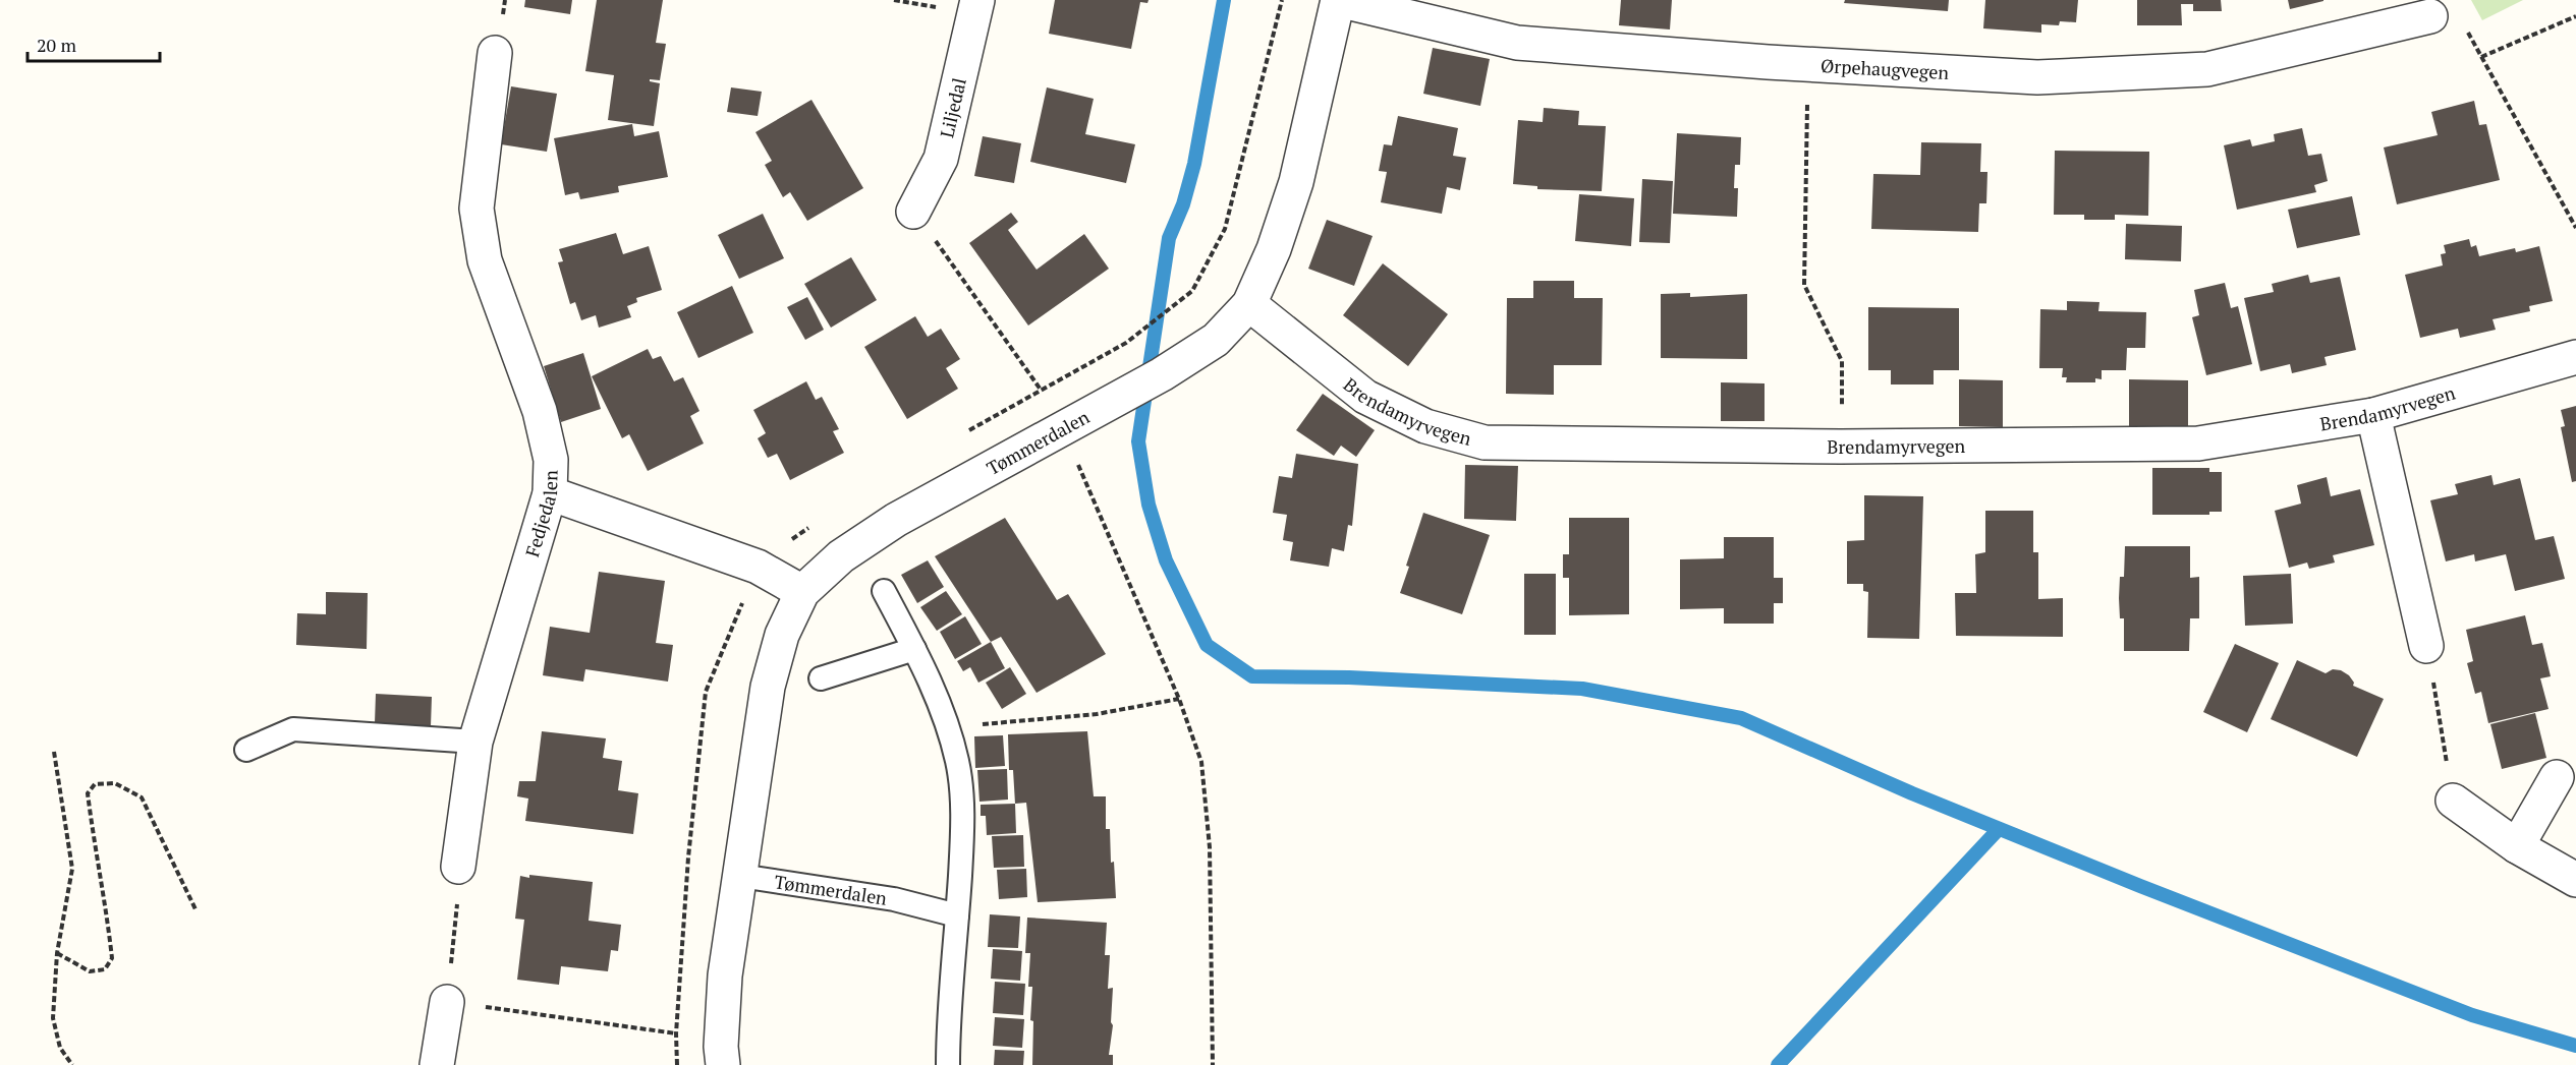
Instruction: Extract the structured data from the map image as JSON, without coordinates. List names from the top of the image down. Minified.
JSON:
{"streets":{"street":["Ørpehaugvegen","Liljedal","Brendamyrvegen","Tømmerdalen","Fedjedalen"]},"crossings":[["Ørpehaugvegen","Tømmerdalen"],["Brendamyrvegen","Tømmerdalen"]],"scale_bar":"20 m"}
